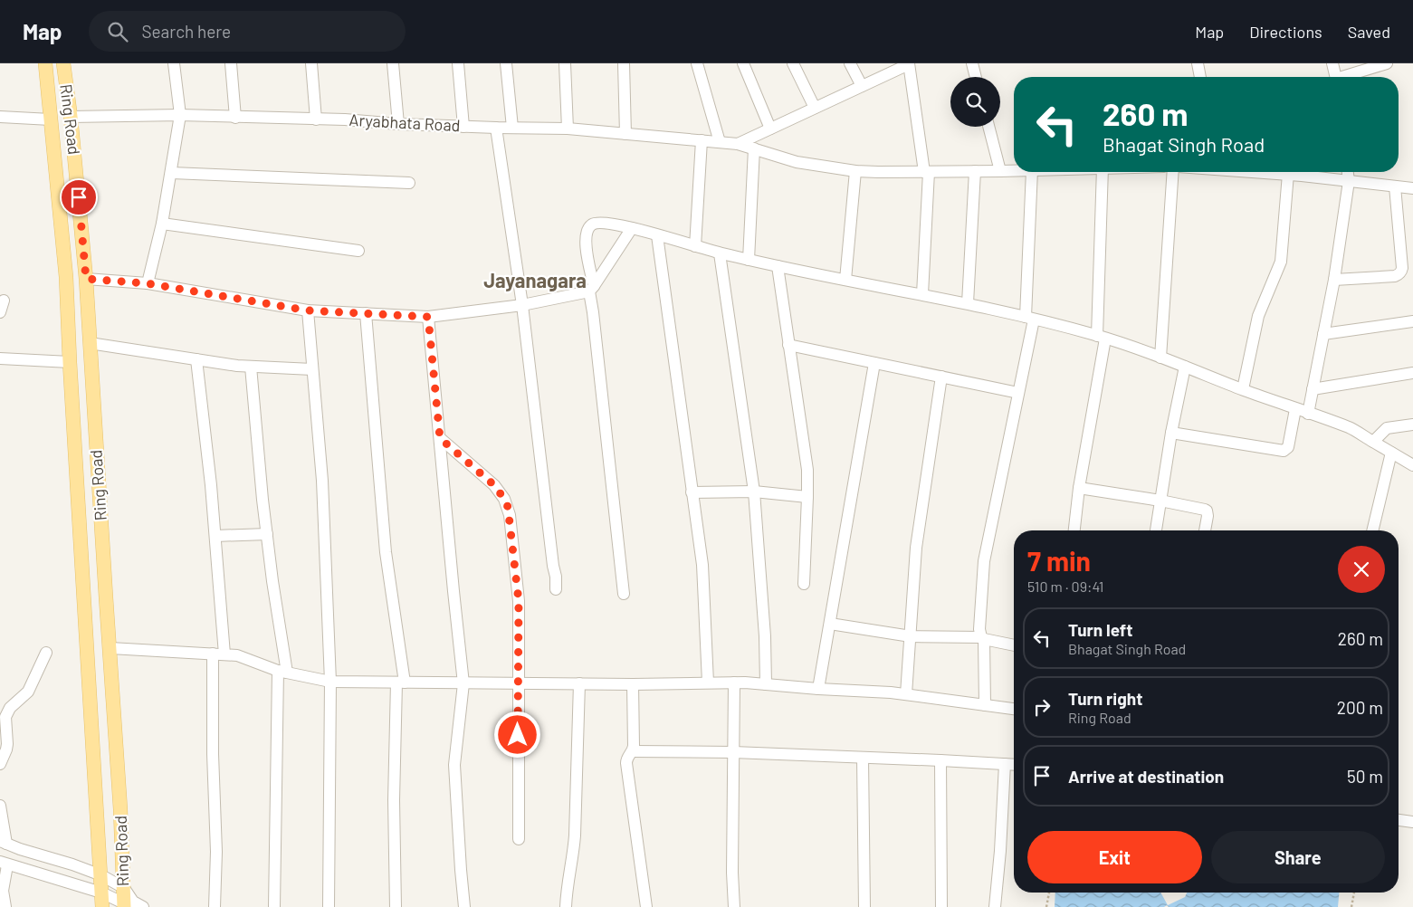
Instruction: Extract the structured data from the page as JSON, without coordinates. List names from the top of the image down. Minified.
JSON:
{"streets":{"main road":["Ring Road"],"street":["Aryabhata Road"]},"crossings":[["Ring Road","Aryabhata Road"]],"districts":["Jayanagara"],"page":{"header":"Map","search":"Search here","nav":["Map","Directions","Saved"],"turn":["260 m","Bhagat Singh Road"],"heading":["7 min","510 m · 09:41"],"list":[{"name":"Turn left","note":"Bhagat Singh Road","value":"260 m"},{"name":"Turn right","note":"Ring Road","value":"200 m"},{"name":"Arrive at destination","value":"50 m"}],"buttons":["Exit","Share"]}}
